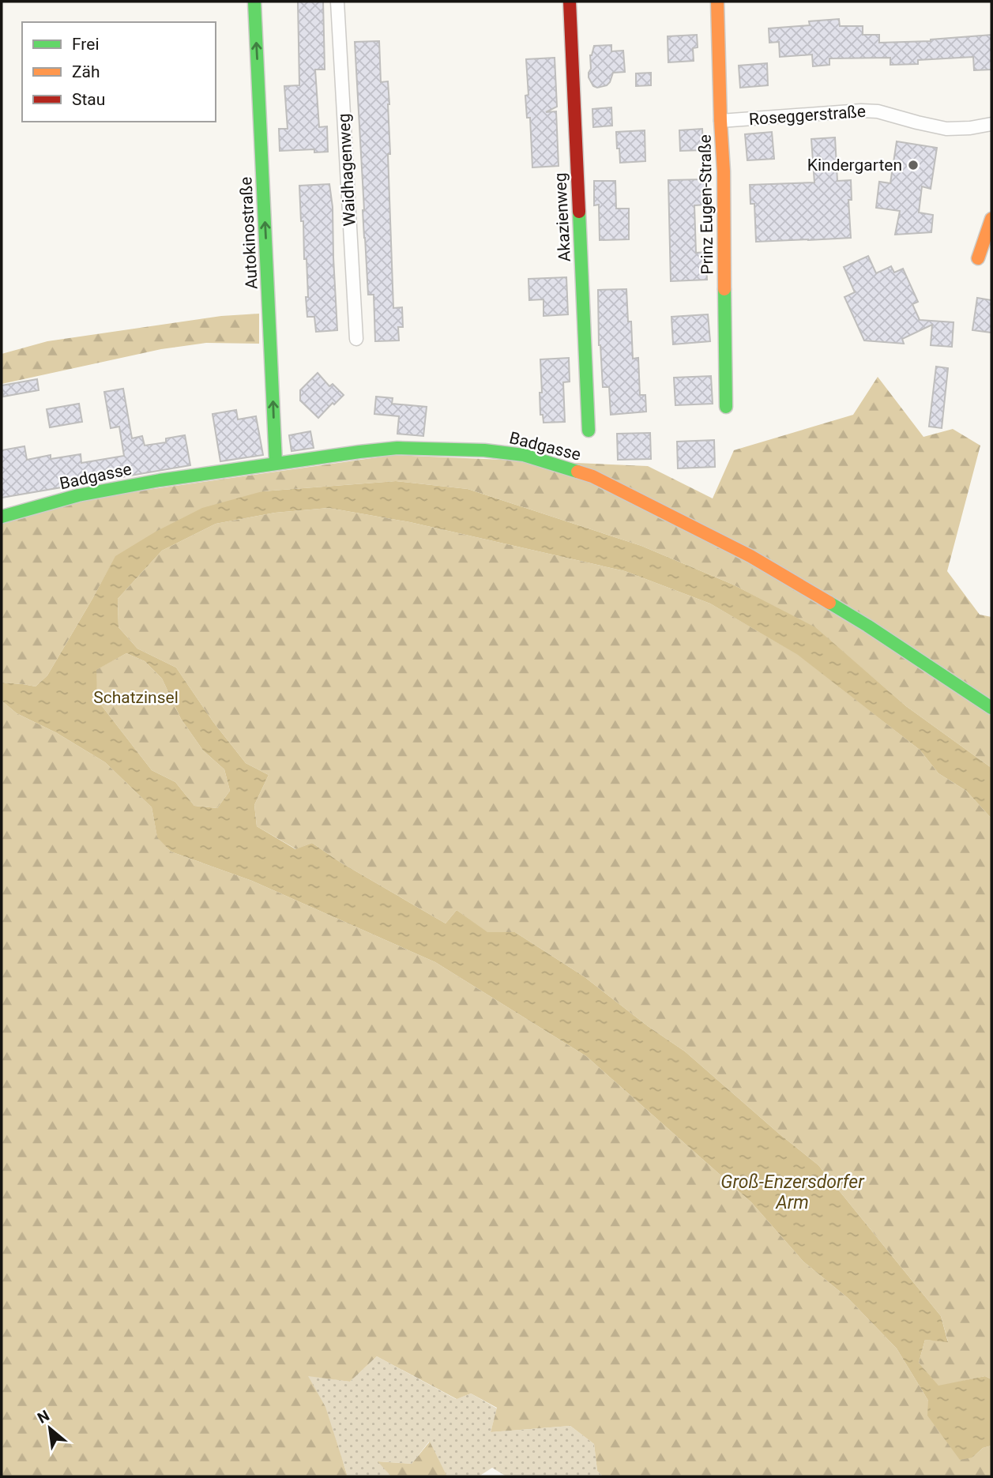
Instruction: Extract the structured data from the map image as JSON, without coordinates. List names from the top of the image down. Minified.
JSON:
{"streets":{"street":["Roseggerstraße","Waidhagenweg","Prinz Eugen-Straße","Akazienweg","Autokinostraße","Badgasse"]},"crossings":[["Roseggerstraße","Prinz Eugen-Straße"],["Autokinostraße","Badgasse"]],"one_way":["Autokinostraße"],"water":["Groß-Enzersdorfer Arm"],"parks":["Schatzinsel"],"places":["Kindergarten"],"legend":["Frei","Zäh","Stau"],"north":"top left"}
